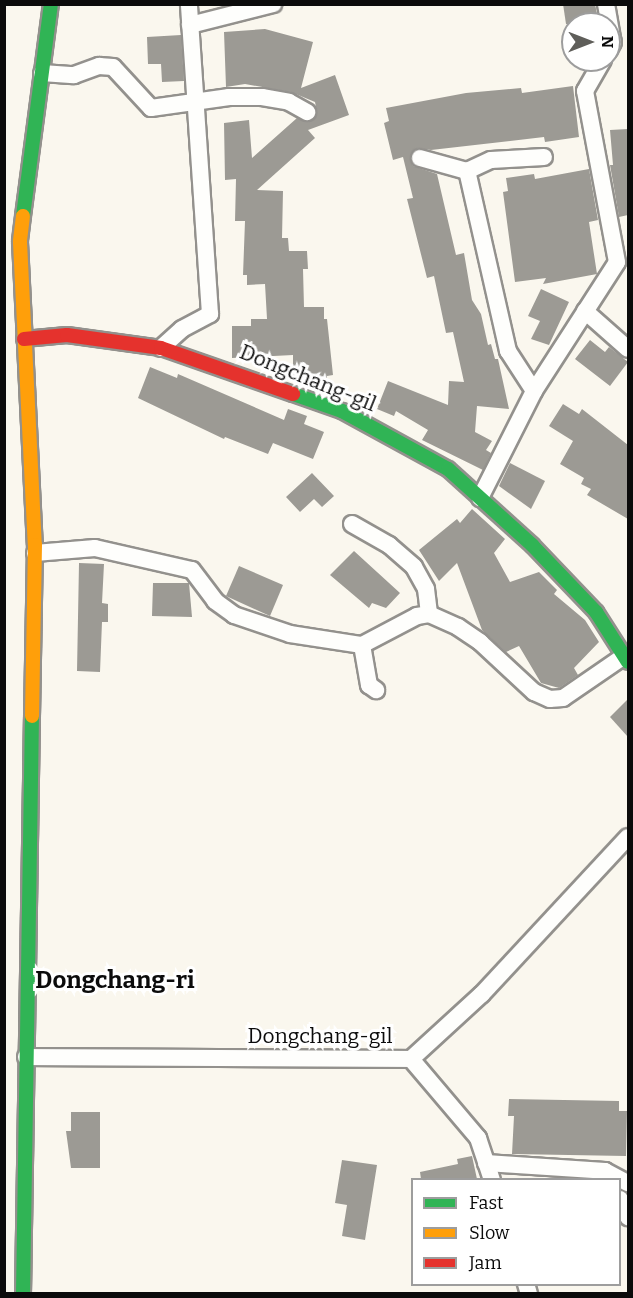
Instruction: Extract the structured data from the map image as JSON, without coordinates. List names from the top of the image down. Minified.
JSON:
{"streets":{"street":["Dongchang-gil"]},"districts":["Dongchang-ri"],"legend":["Fast","Slow","Jam"],"north":"right"}
